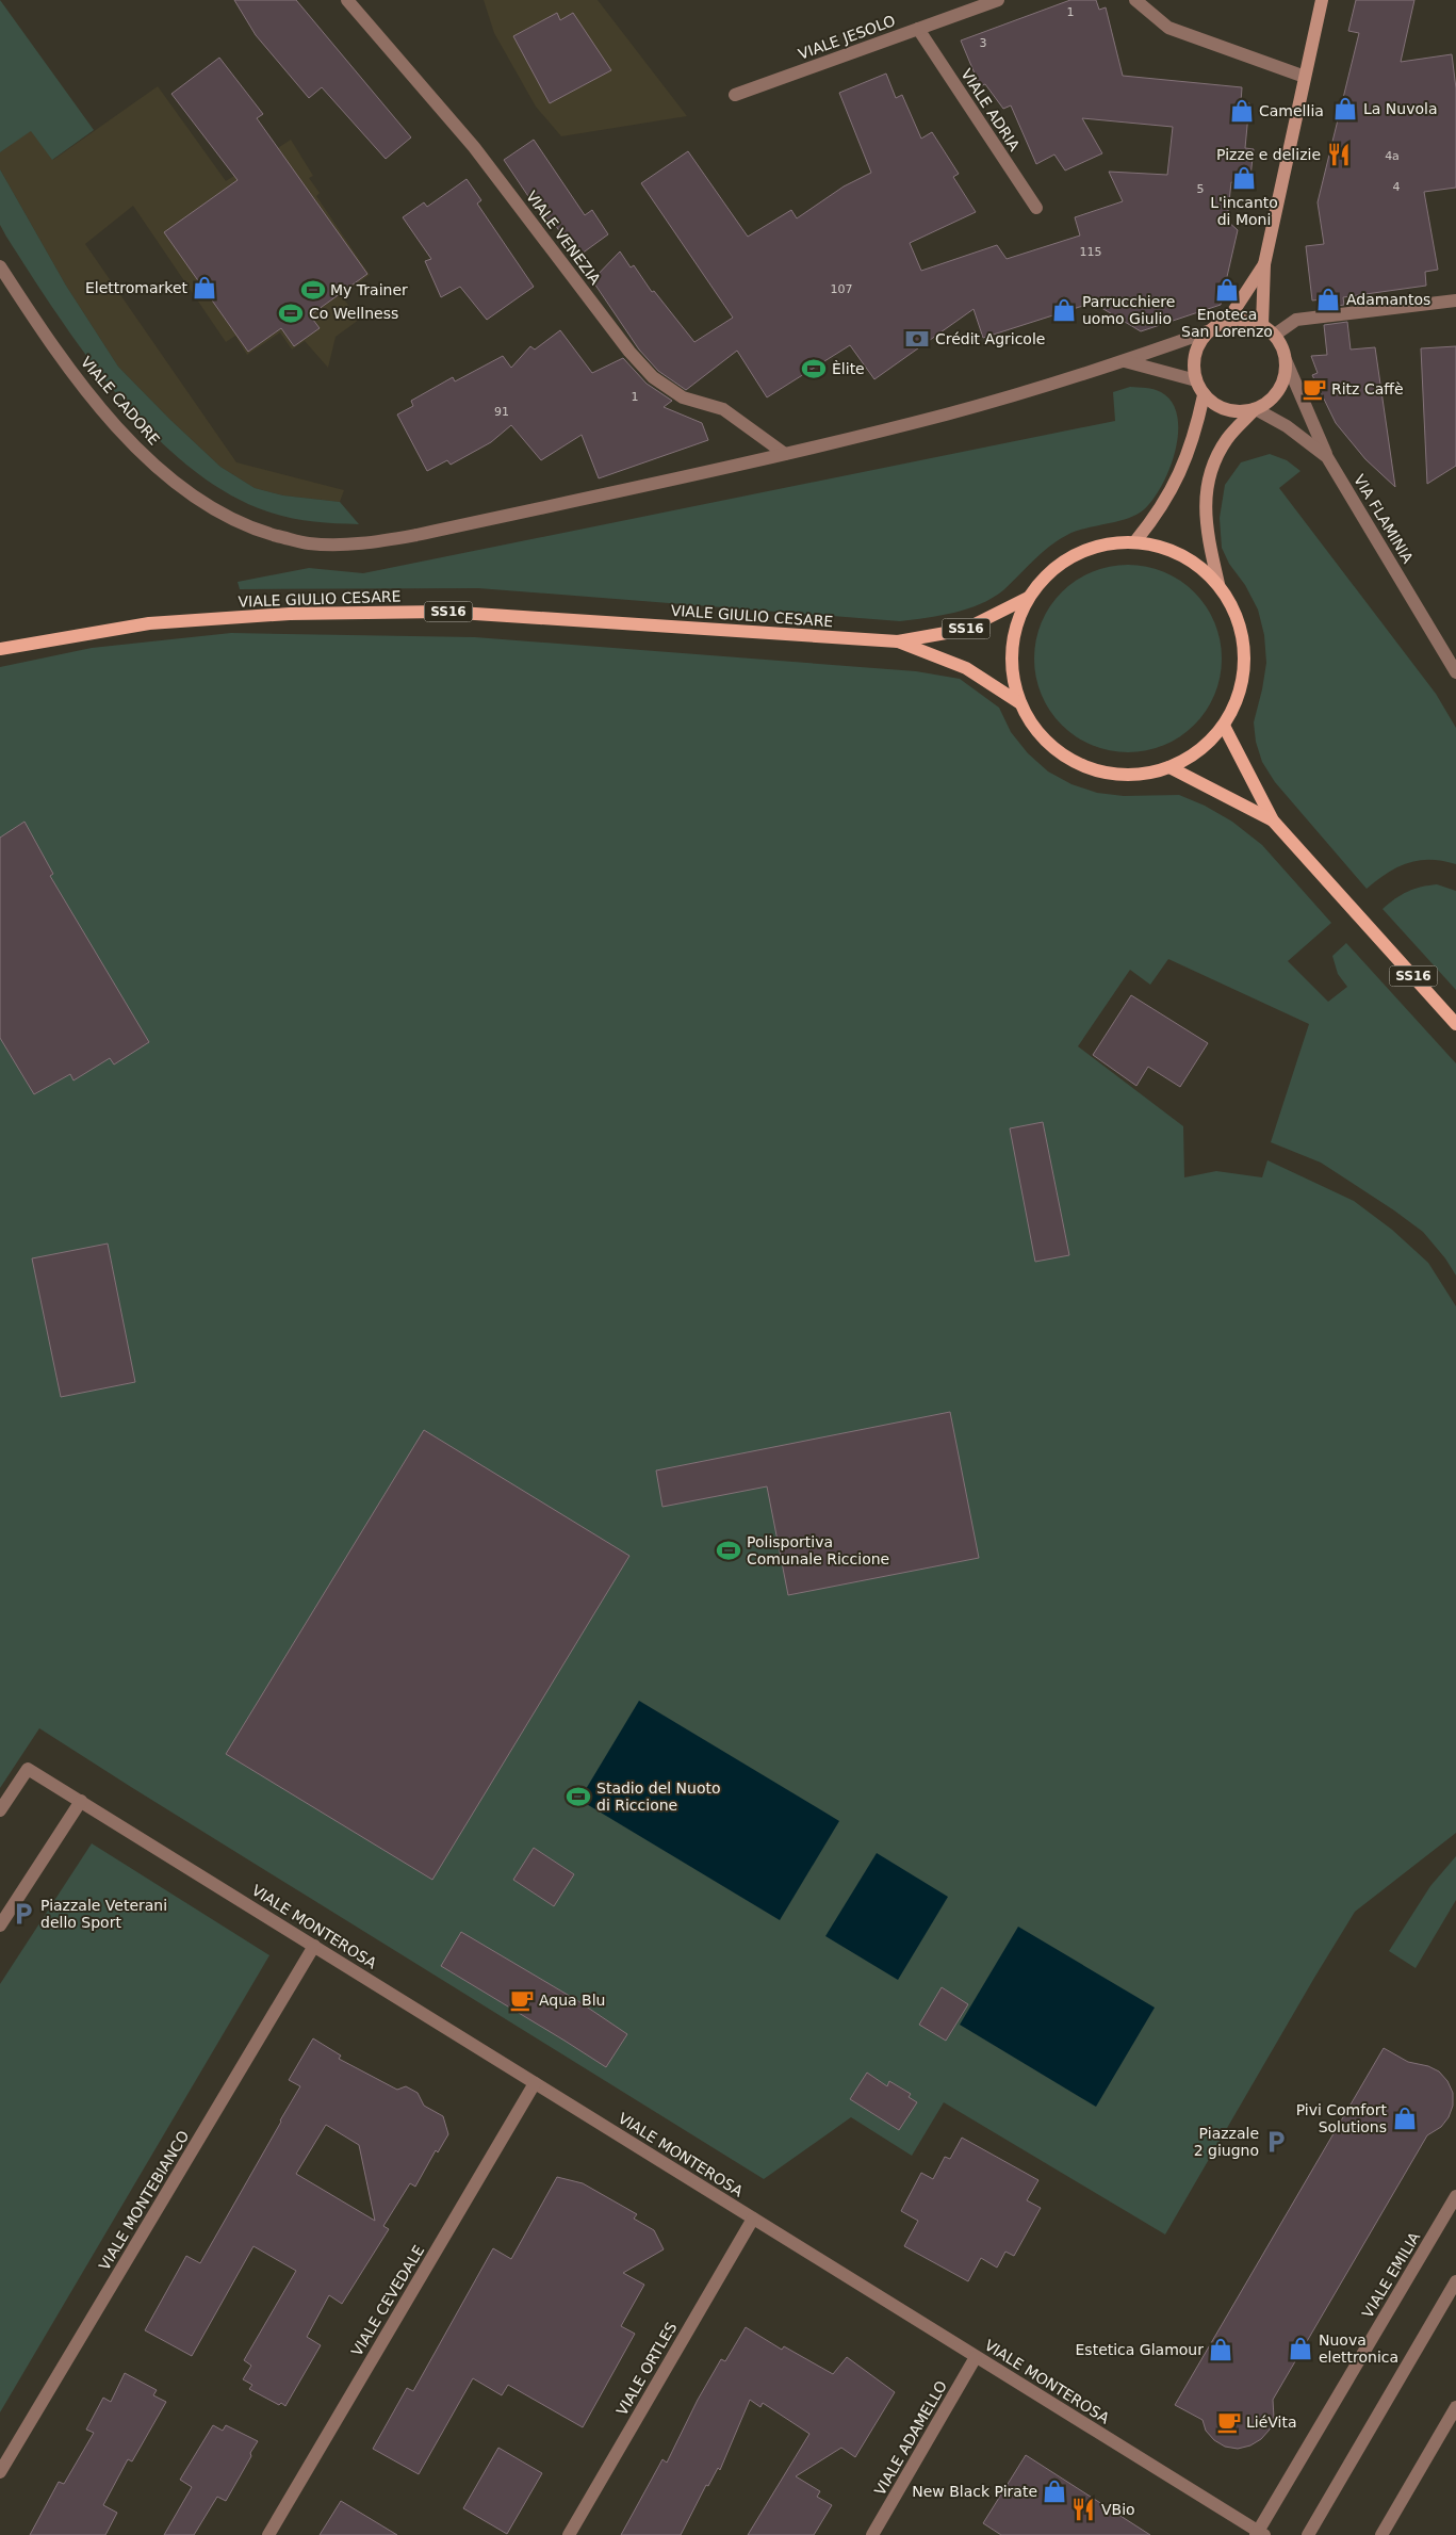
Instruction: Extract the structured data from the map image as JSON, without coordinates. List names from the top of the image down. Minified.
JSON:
{"streets":{"main road":["VIALE GIULIO CESARE","SS16"],"street":["VIALE JESOLO","VIALE ADRIA","VIALE VENEZIA","VIALE CADORE","VIA FLAMINIA","VIALE MONTEROSA","VIALE MONTEBIANCO","VIALE EMILIA","VIALE CEVEDALE","VIALE ORTLES","VIALE ADAMELLO"]},"crossings":[["VIALE JESOLO","VIALE ADRIA"],["VIALE VENEZIA","VIALE CADORE"],["VIALE MONTEROSA","VIALE MONTEBIANCO"],["VIALE MONTEROSA","VIALE EMILIA"],["VIALE MONTEROSA","VIALE CEVEDALE"],["VIALE MONTEROSA","VIALE ORTLES"],["VIALE MONTEROSA","VIALE ADAMELLO"]],"places":{"shop":["La Nuvola","Camellia","L'incanto di Moni","Elettromarket","Enoteca San Lorenzo","Adamantos","Parrucchiere uomo Giulio","Pivi Comfort Solutions","Nuova elettronica","Estetica Glamour","New Black Pirate"],"restaurant":["Pizze e delizie","VBio"],"sports":["My Trainer","Co Wellness","Èlite","Polisportiva Comunale Riccione","Stadio del Nuoto di Riccione"],"bank":["Crédit Agricole"],"cafe":["Ritz Caffè","Aqua Blu","LiéVita"],"parking":["Piazzale Veterani dello Sport","Piazzale 2 giugno"]},"house_numbers":["1","3","4a","4","5","115","107","1","91"]}
